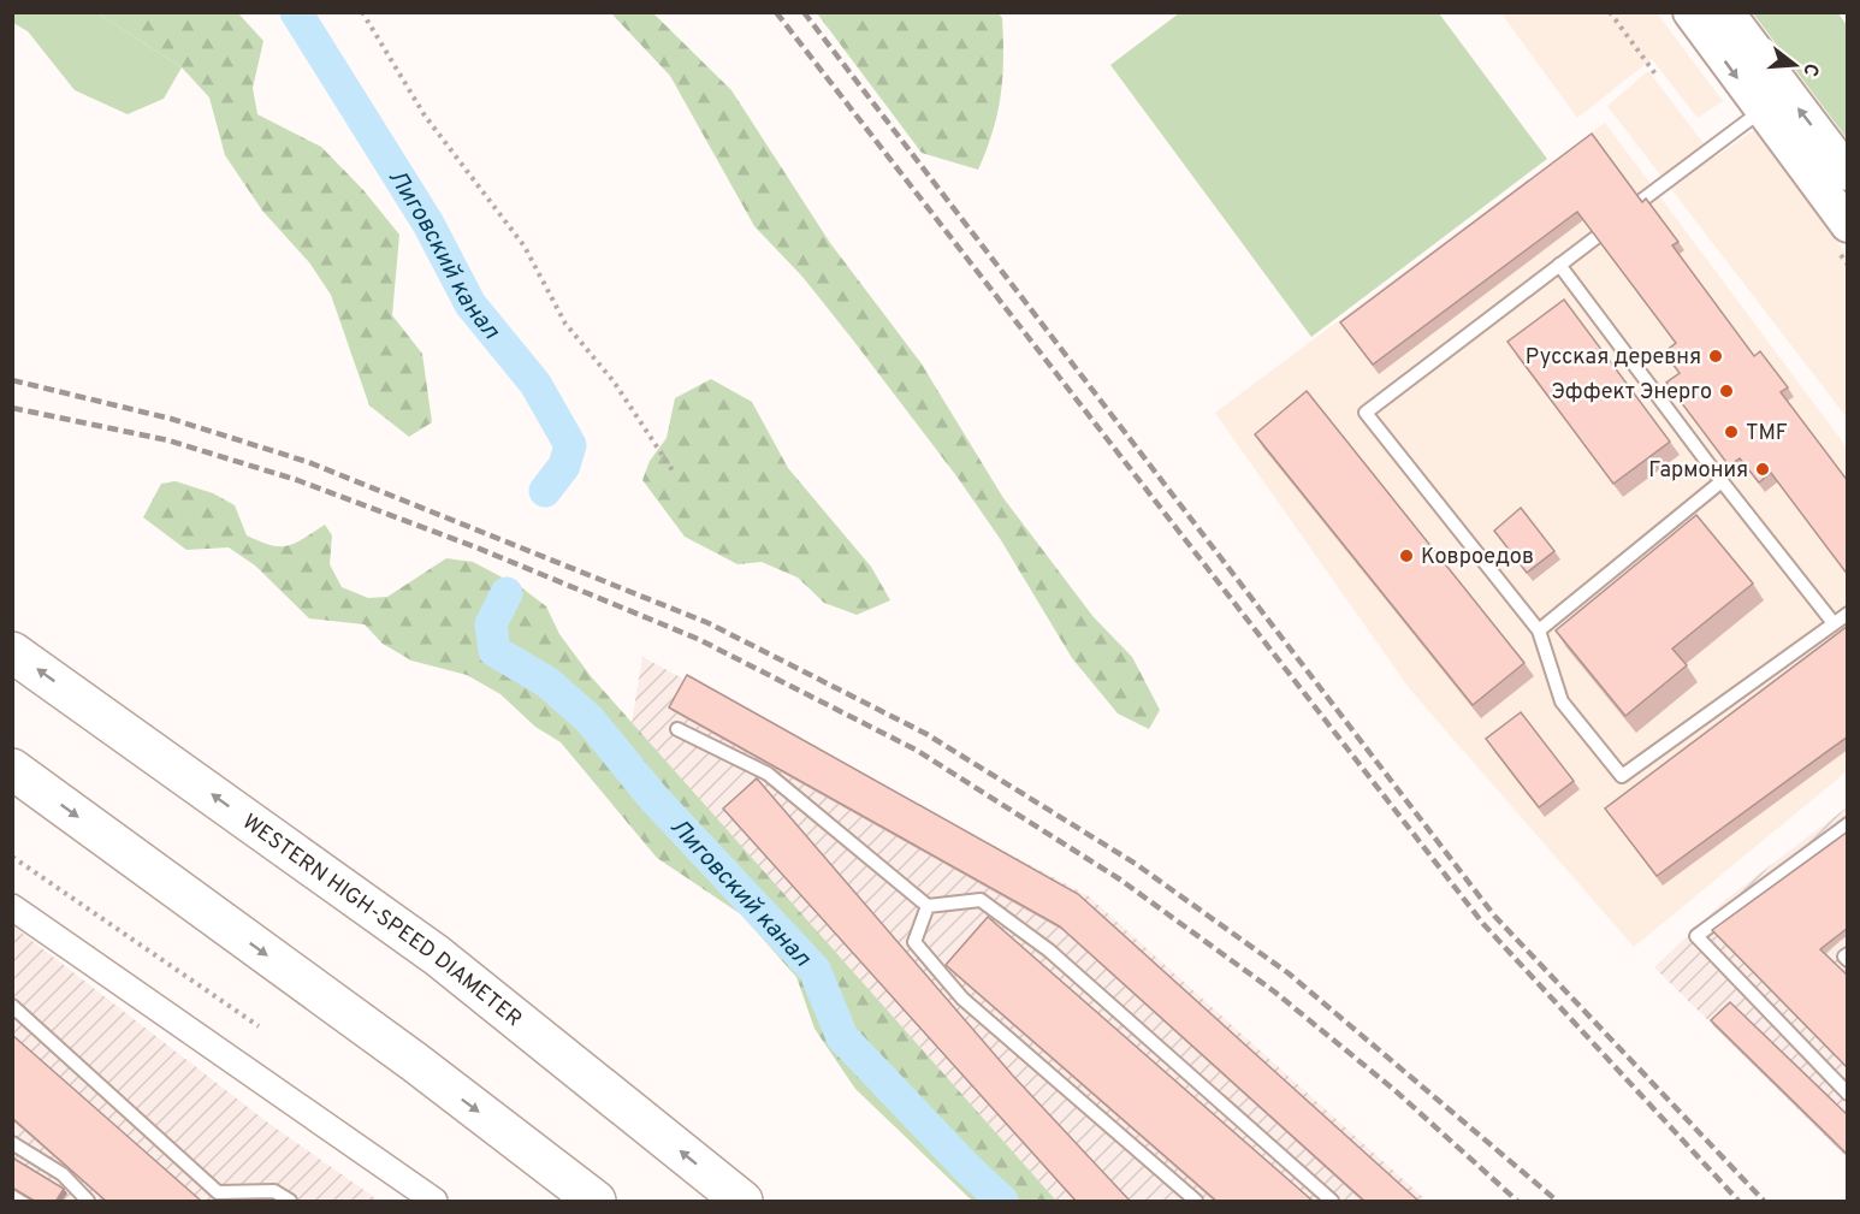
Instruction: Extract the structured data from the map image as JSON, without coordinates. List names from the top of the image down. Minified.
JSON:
{"streets":{"highway":["WESTERN HIGH-SPEED DIAMETER"]},"water":["Лиговский канал"],"places":["Русская деревня","Эффект Энерго","TMF","Гармония","Ковроедов"],"north":"right"}
